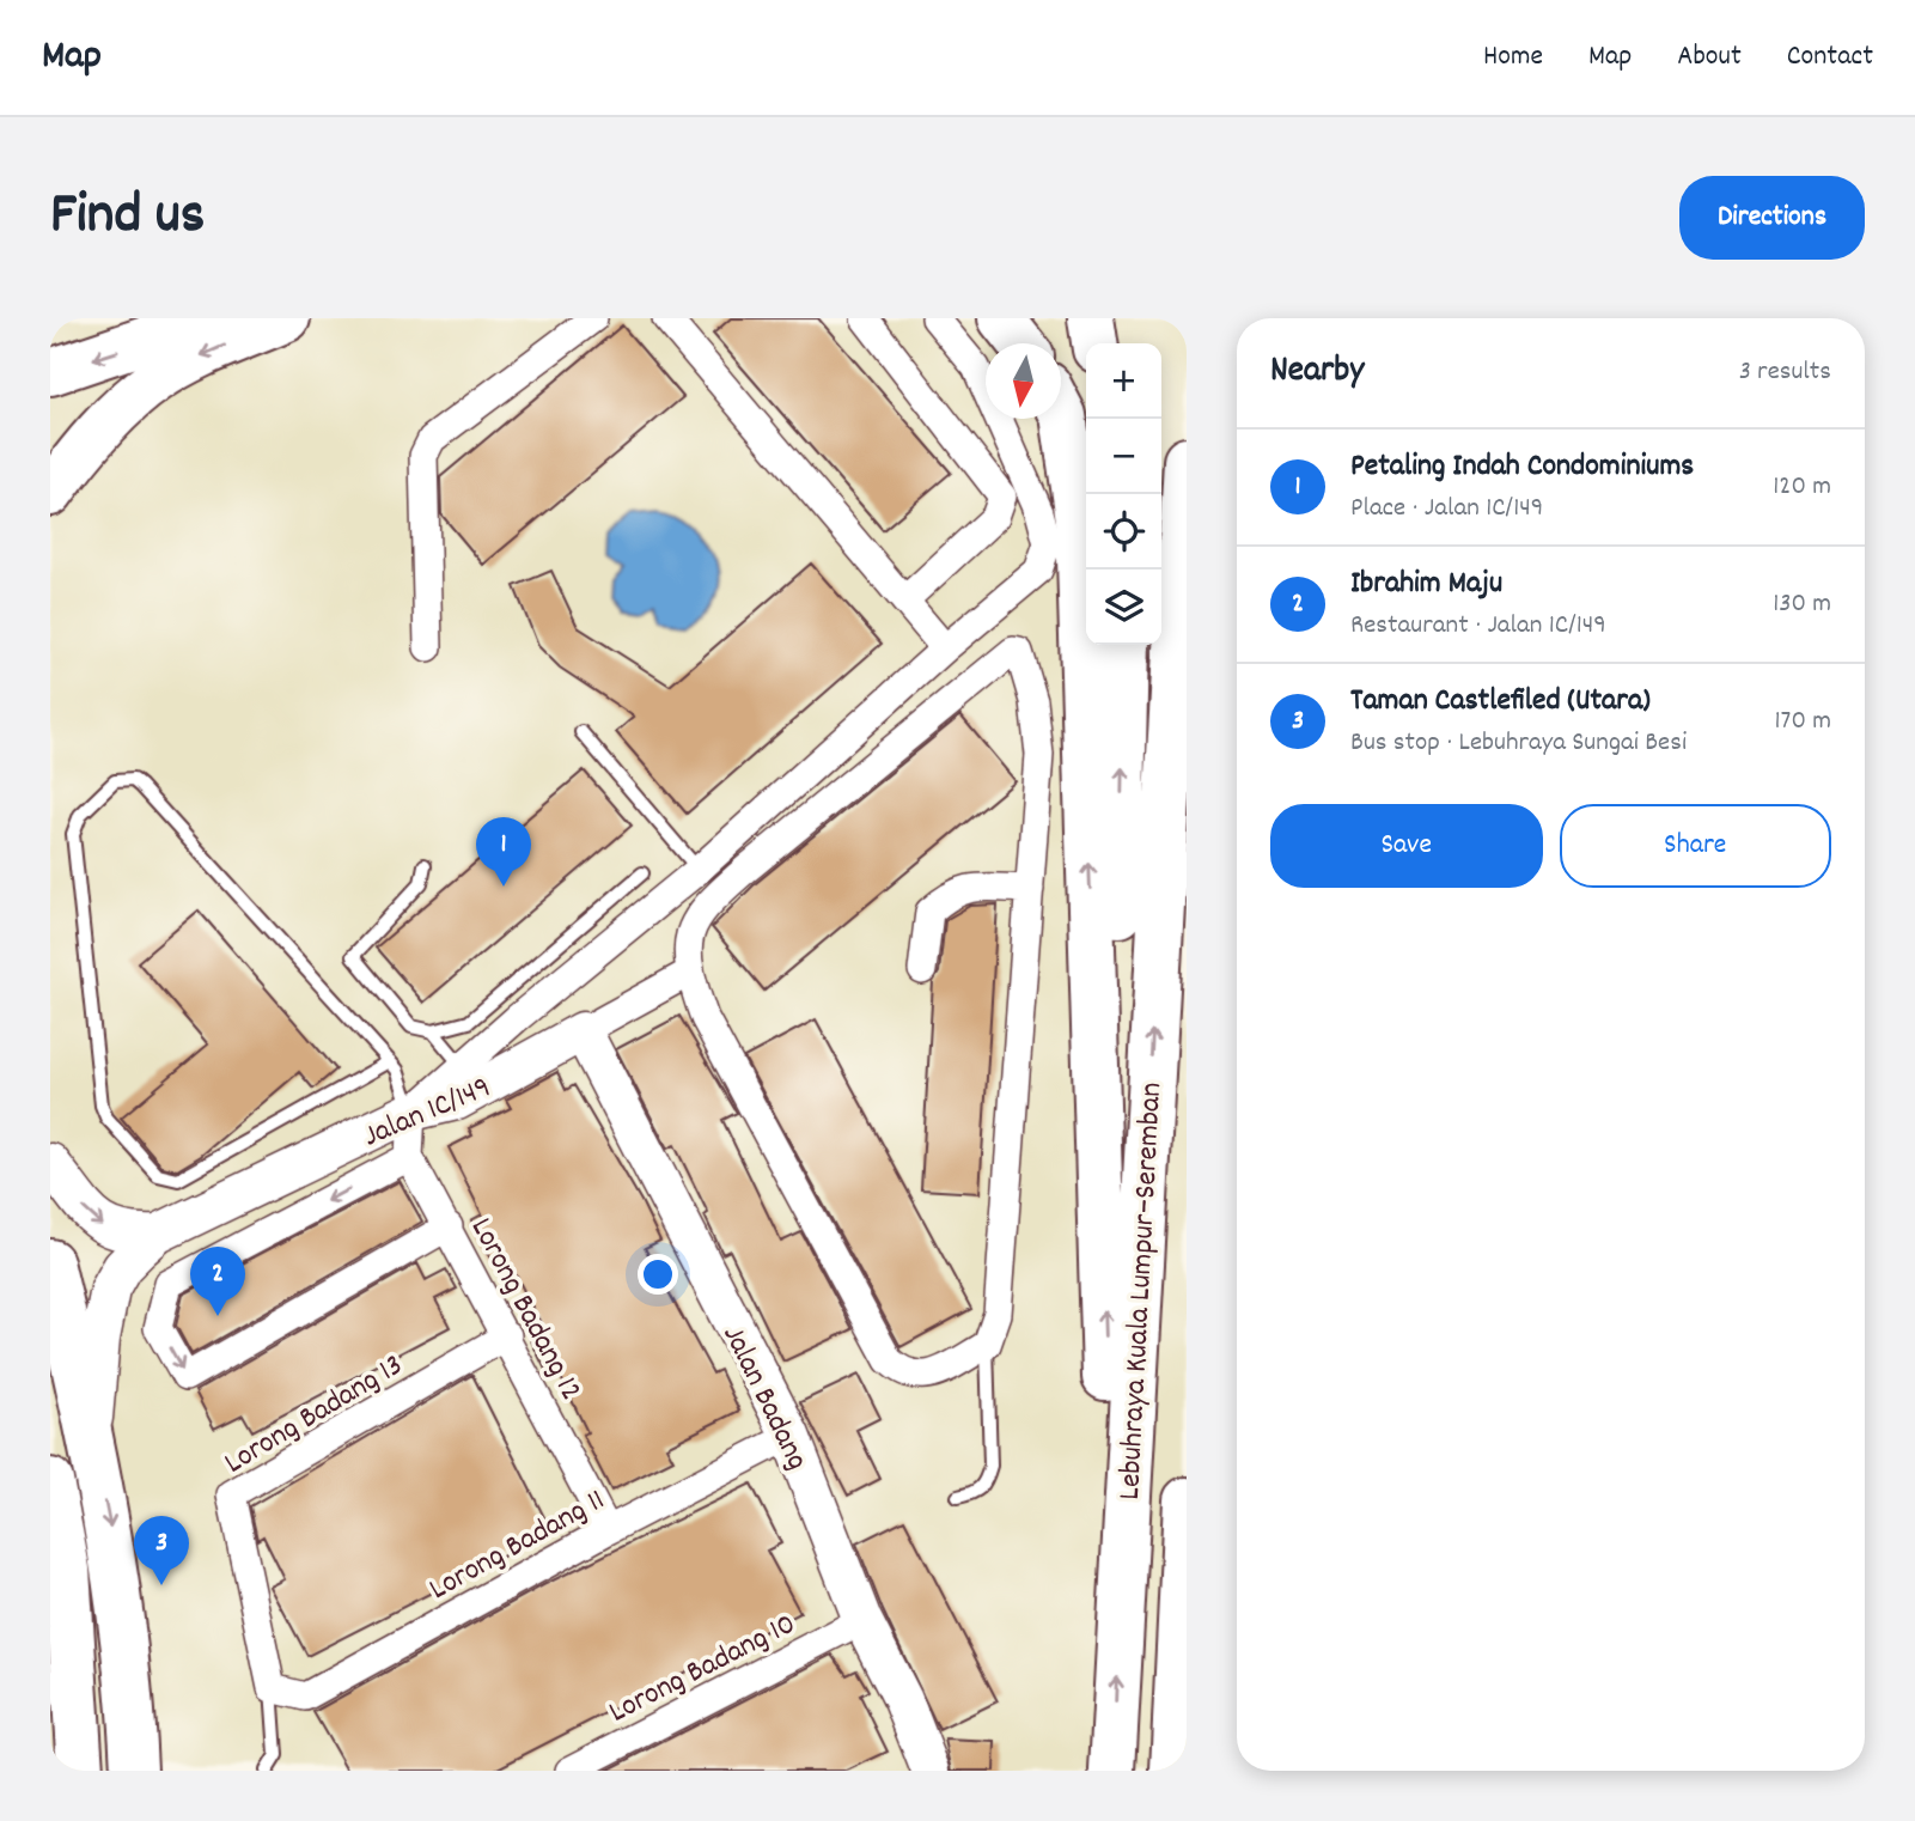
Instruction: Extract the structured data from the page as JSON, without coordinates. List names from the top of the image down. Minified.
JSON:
{"streets":{"highway":["Lebuhraya Kuala Lumpur–Seremban"],"street":["Jalan 1C/149","Lorong Badang 12","Jalan Badang","Lorong Badang 13","Lorong Badang 11","Lorong Badang 10"]},"crossings":[["Jalan 1C/149","Jalan Badang"],["Lorong Badang 12","Lorong Badang 13"],["Lorong Badang 12","Lorong Badang 11"],["Jalan Badang","Lorong Badang 11"],["Jalan Badang","Lorong Badang 10"],["Lorong Badang 13","Lorong Badang 11"]],"north":"bottom","page":{"header":"Map","nav":["Home","Map","About","Contact"],"title":"Find us","buttons":["Directions",["Save","Share"]],"heading":["Nearby","3 results"],"map_buttons":["+","−"],"list":[{"mark":"1","name":"Petaling Indah Condominiums","note":"Place · Jalan 1C/149","value":"120 m"},{"mark":"2","name":"Ibrahim Maju","note":"Restaurant · Jalan 1C/149","value":"130 m"},{"mark":"3","name":"Taman Castlefiled (Utara)","note":"Bus stop · Lebuhraya Sungai Besi","value":"170 m"}],"pins":["1","2","3"]}}
